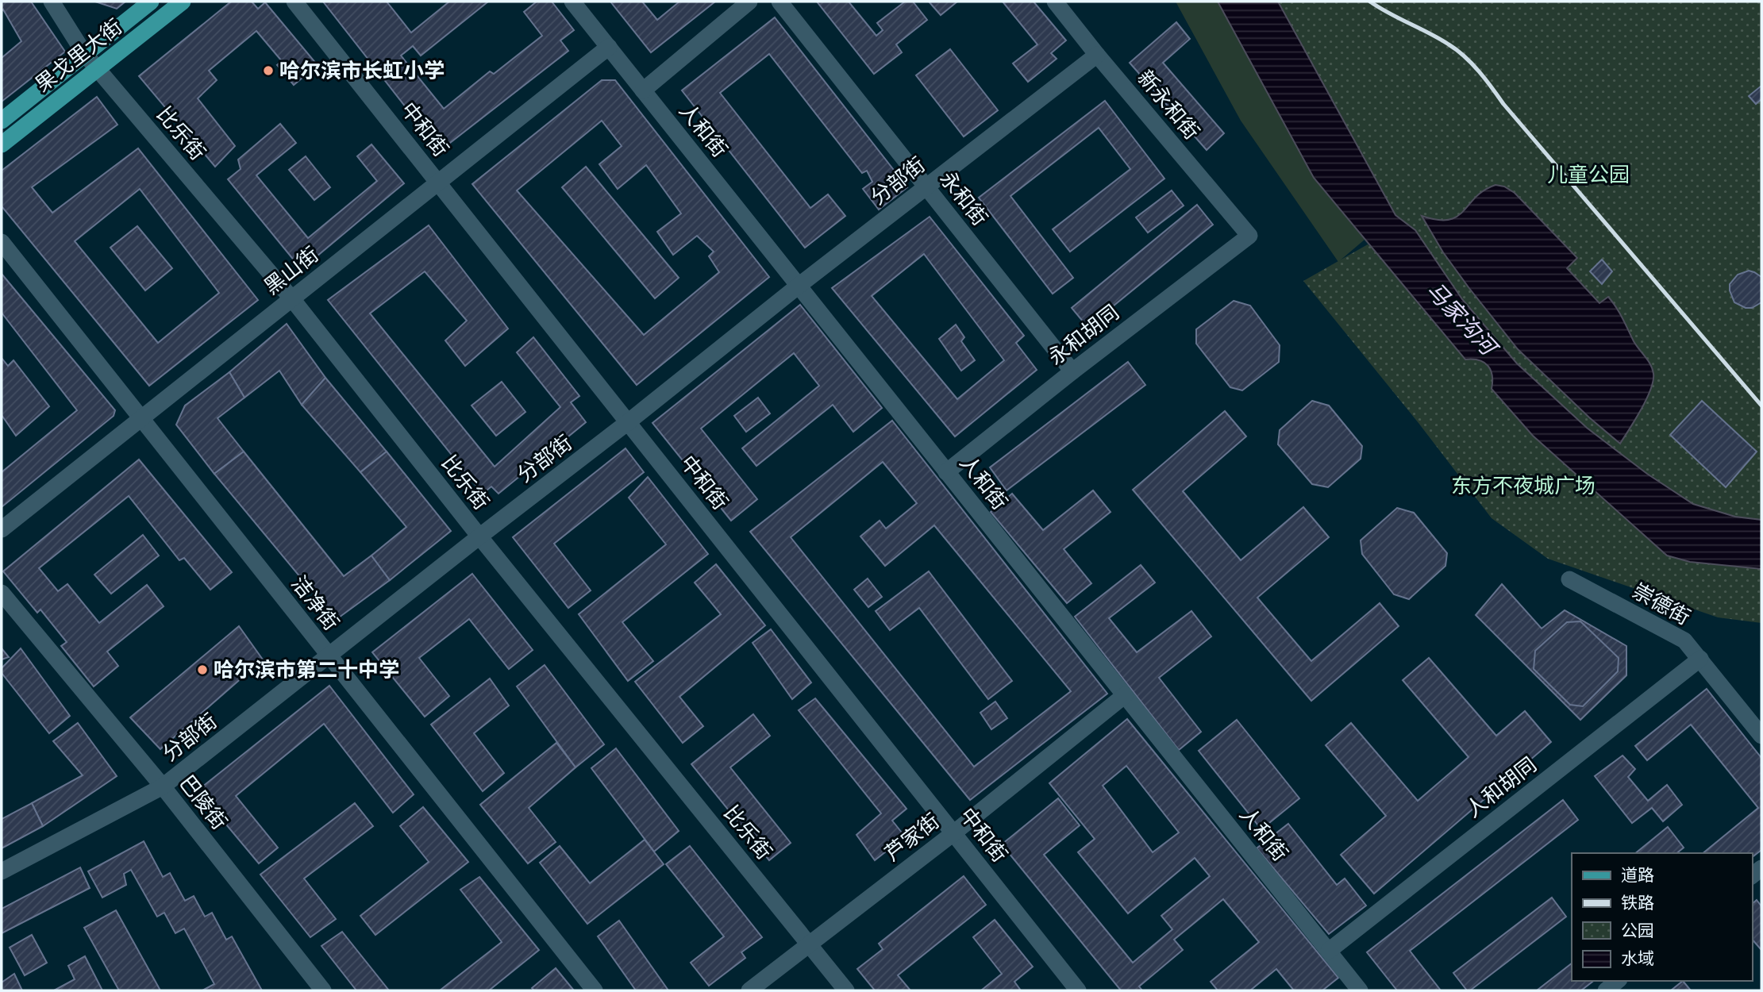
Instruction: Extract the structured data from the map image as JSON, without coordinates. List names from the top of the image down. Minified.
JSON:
{"streets":{"main road":["果戈里大街"],"street":["新永和街","中和街","人和街","比乐街","分部街","永和街","黑山街","永和胡同","洁净街","崇德街","人和胡同","巴陵街","芦家街"]},"crossings":[["果戈里大街","比乐街"],["新永和街","分部街"],["新永和街","永和胡同"],["中和街","分部街"],["中和街","黑山街"],["中和街","芦家街"],["人和街","分部街"],["人和街","黑山街"],["人和街","永和胡同"],["人和街","人和胡同"],["人和街","芦家街"],["比乐街","分部街"],["比乐街","黑山街"],["比乐街","芦家街"],["分部街","永和街"],["分部街","洁净街"],["分部街","巴陵街"],["永和街","永和胡同"],["黑山街","洁净街"],["崇德街","人和胡同"]],"water":["马家沟河"],"parks":["儿童公园","东方不夜城广场"],"places":["哈尔滨市长虹小学","哈尔滨市第二十中学"],"legend":["道路","铁路","公园","水域"]}
